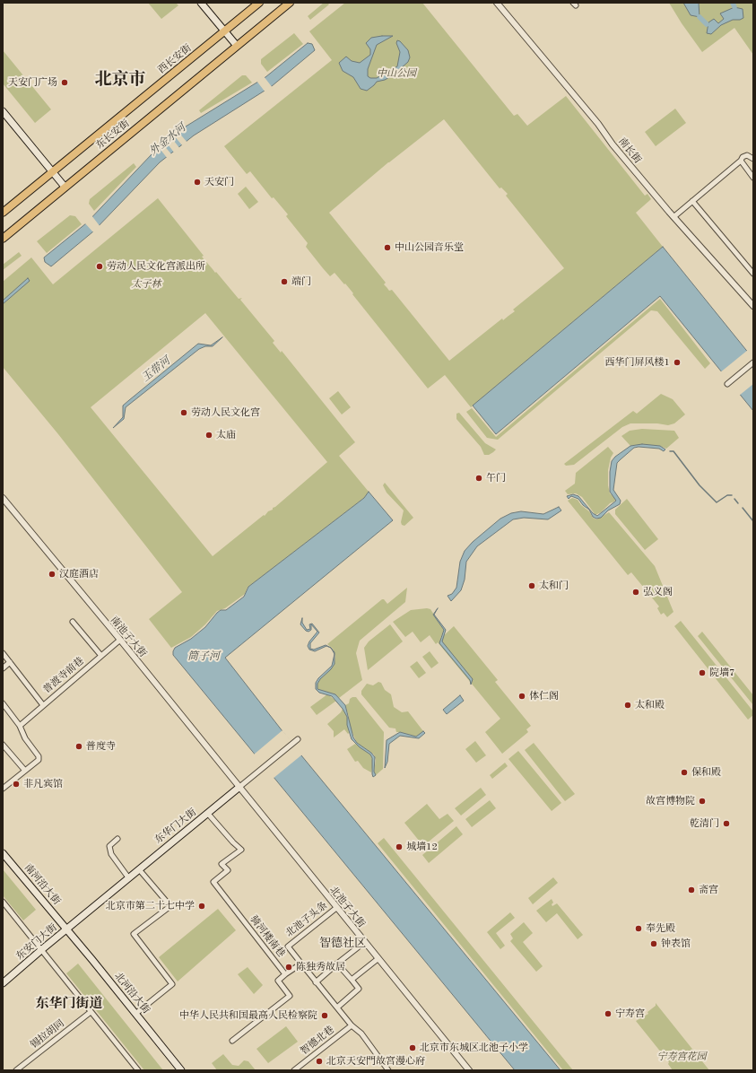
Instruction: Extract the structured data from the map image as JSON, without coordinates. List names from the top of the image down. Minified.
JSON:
{"streets":{"highway":["西长安街","东长安街"],"main road":["东华门大街","南河沿大街","东安门大街","北河沿大街"],"street":["南长街","南池子大街","普渡寺前巷","北池子大街","北池子头条","骑河楼南巷","锡拉胡同","智德北巷"]},"crossings":[["南池子大街","普渡寺前巷"],["南池子大街","东华门大街"],["南池子大街","北池子大街"],["东华门大街","南河沿大街"],["东华门大街","北池子大街"],["东华门大街","骑河楼南巷"],["东华门大街","东安门大街"],["东华门大街","北河沿大街"],["南河沿大街","东安门大街"],["南河沿大街","北河沿大街"],["北池子大街","北池子头条"],["东安门大街","北河沿大街"]],"districts":["北京市","智德社区","东华门街道"],"water":["外金水河","玉带河","筒子河"],"parks":["中山公园","太子林","宁寿宫花园"],"places":["天安门广场","天安门","中山公园音乐堂","劳动人民文化宫派出所","端门","西华门屏风楼1","劳动人民文化宫","太庙","午门","汉庭酒店","太和门","弘义阁","院墙7","体仁阁","太和殿","普度寺","保和殿","非凡宾馆","故宫博物院","乾清门","城墙12","斋宫","北京市第二十七中学","奉先殿","钟表馆","陈独秀故居","宁寿宫","中华人民共和国最高人民检察院","北京市东城区北池子小学","北京天安門故宮漫心府"]}
